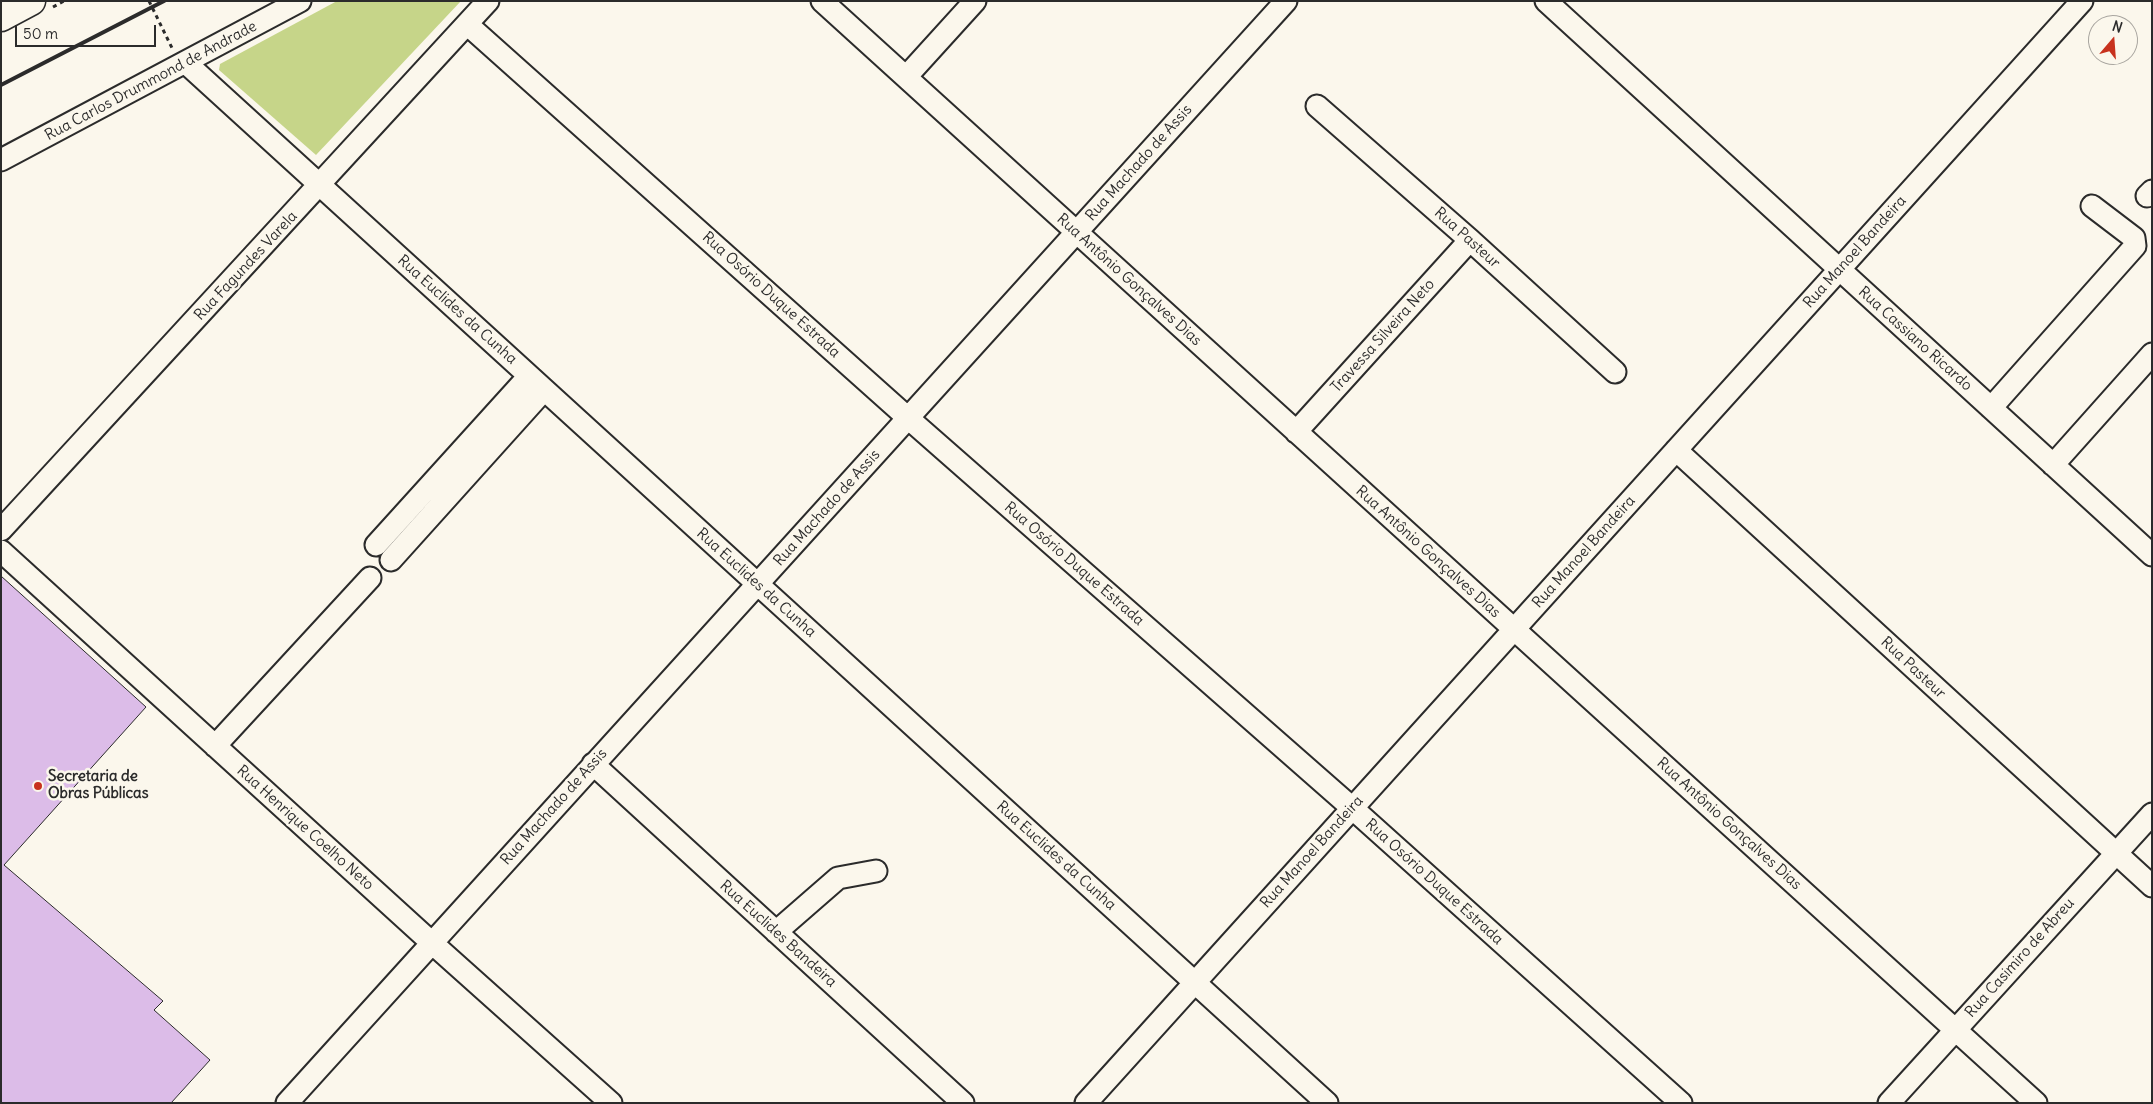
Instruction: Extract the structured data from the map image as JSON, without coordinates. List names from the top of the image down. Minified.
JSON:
{"streets":{"street":["Rua Carlos Drummond de Andrade","Rua Machado de Assis","Rua Pasteur","Rua Manoel Bandeira","Rua Fagundes Varela","Rua Antônio Gonçalves Dias","Rua Osório Duque Estrada","Rua Euclides da Cunha","Travessa Silveira Neto","Rua Cassiano Ricardo","Rua Henrique Coelho Neto","Rua Euclides Bandeira","Rua Casimiro de Abreu"]},"crossings":[["Rua Carlos Drummond de Andrade","Rua Euclides da Cunha"],["Rua Machado de Assis","Rua Antônio Gonçalves Dias"],["Rua Machado de Assis","Rua Osório Duque Estrada"],["Rua Machado de Assis","Rua Euclides da Cunha"],["Rua Machado de Assis","Rua Henrique Coelho Neto"],["Rua Machado de Assis","Rua Euclides Bandeira"],["Rua Pasteur","Rua Manoel Bandeira"],["Rua Pasteur","Travessa Silveira Neto"],["Rua Pasteur","Rua Casimiro de Abreu"],["Rua Manoel Bandeira","Rua Antônio Gonçalves Dias"],["Rua Manoel Bandeira","Rua Osório Duque Estrada"],["Rua Manoel Bandeira","Rua Euclides da Cunha"],["Rua Manoel Bandeira","Rua Cassiano Ricardo"],["Rua Fagundes Varela","Rua Osório Duque Estrada"],["Rua Fagundes Varela","Rua Euclides da Cunha"],["Rua Antônio Gonçalves Dias","Travessa Silveira Neto"],["Rua Antônio Gonçalves Dias","Rua Casimiro de Abreu"]],"places":["Secretaria de Obras Públicas"],"scale_bar":"50 m","north":"top"}
